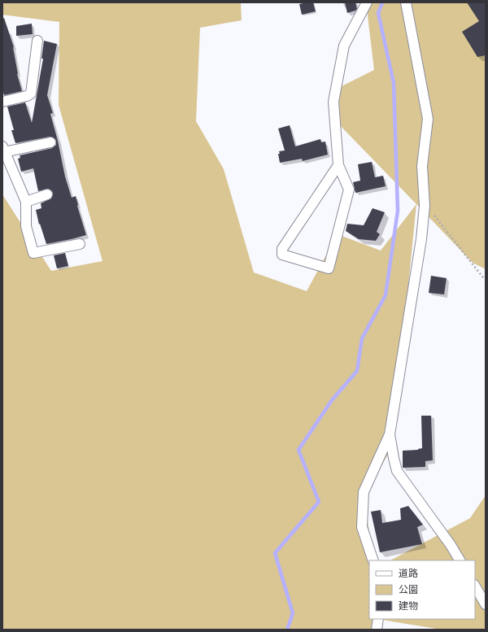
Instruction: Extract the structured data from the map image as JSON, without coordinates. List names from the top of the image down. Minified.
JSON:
{"legend":["道路","公園","建物"]}
